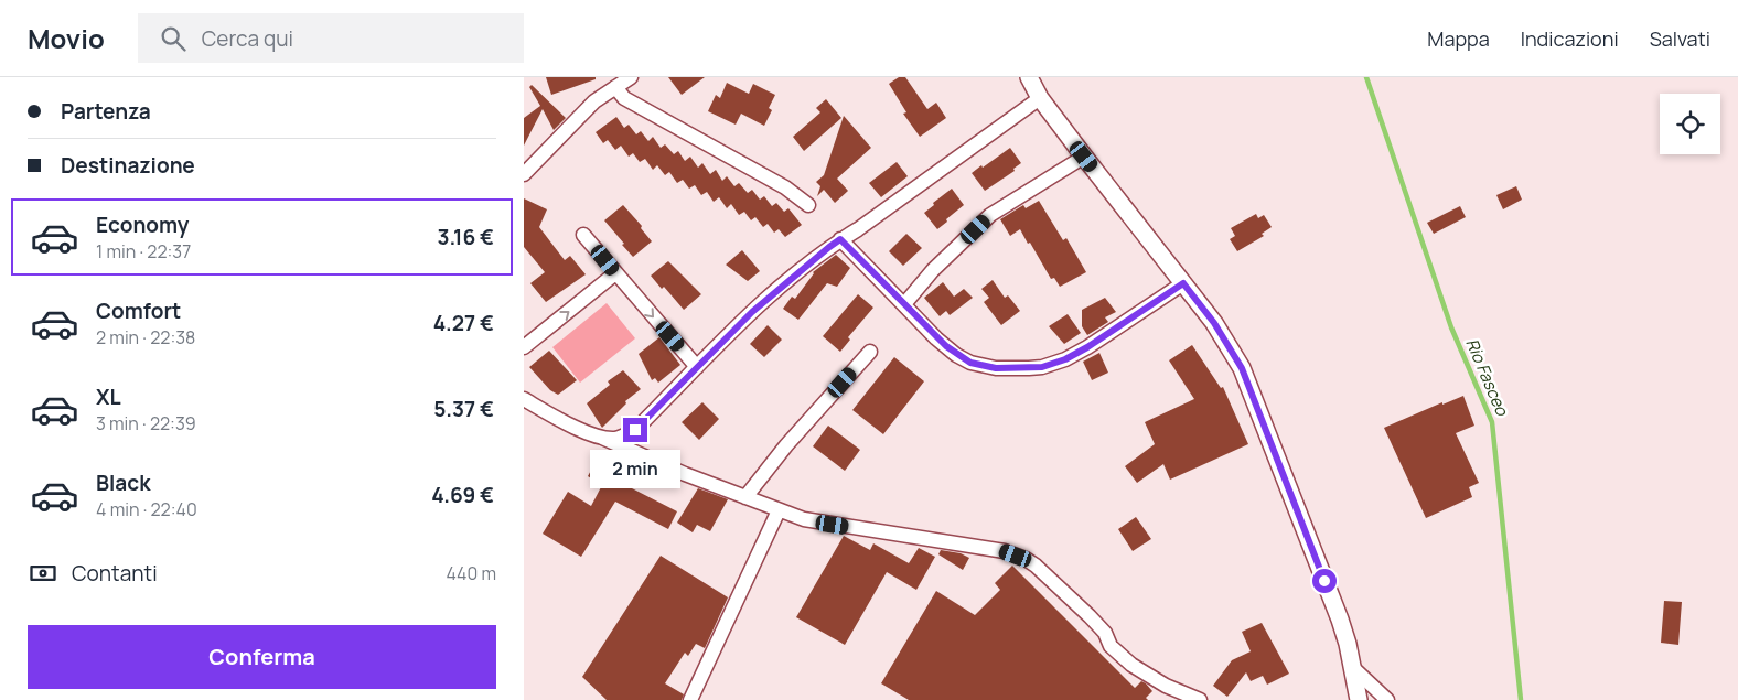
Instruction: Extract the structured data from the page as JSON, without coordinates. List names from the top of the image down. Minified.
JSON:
{"water":["Rio Fasceo"],"page":{"header":"Movio","search":"Cerca qui","nav":["Mappa","Indicazioni","Salvati"],"banner":["Partenza","Destinazione"],"list":[{"name":"Economy","note":"1 min · 22:37","value":"3.16 €"},{"name":"Comfort","note":"2 min · 22:38","value":"4.27 €"},{"name":"XL","note":"3 min · 22:39","value":"5.37 €"},{"name":"Black","note":"4 min · 22:40","value":"4.69 €"}],"bubble":"2 min","pay":["Contanti","440 m"],"buttons":"Conferma"}}
